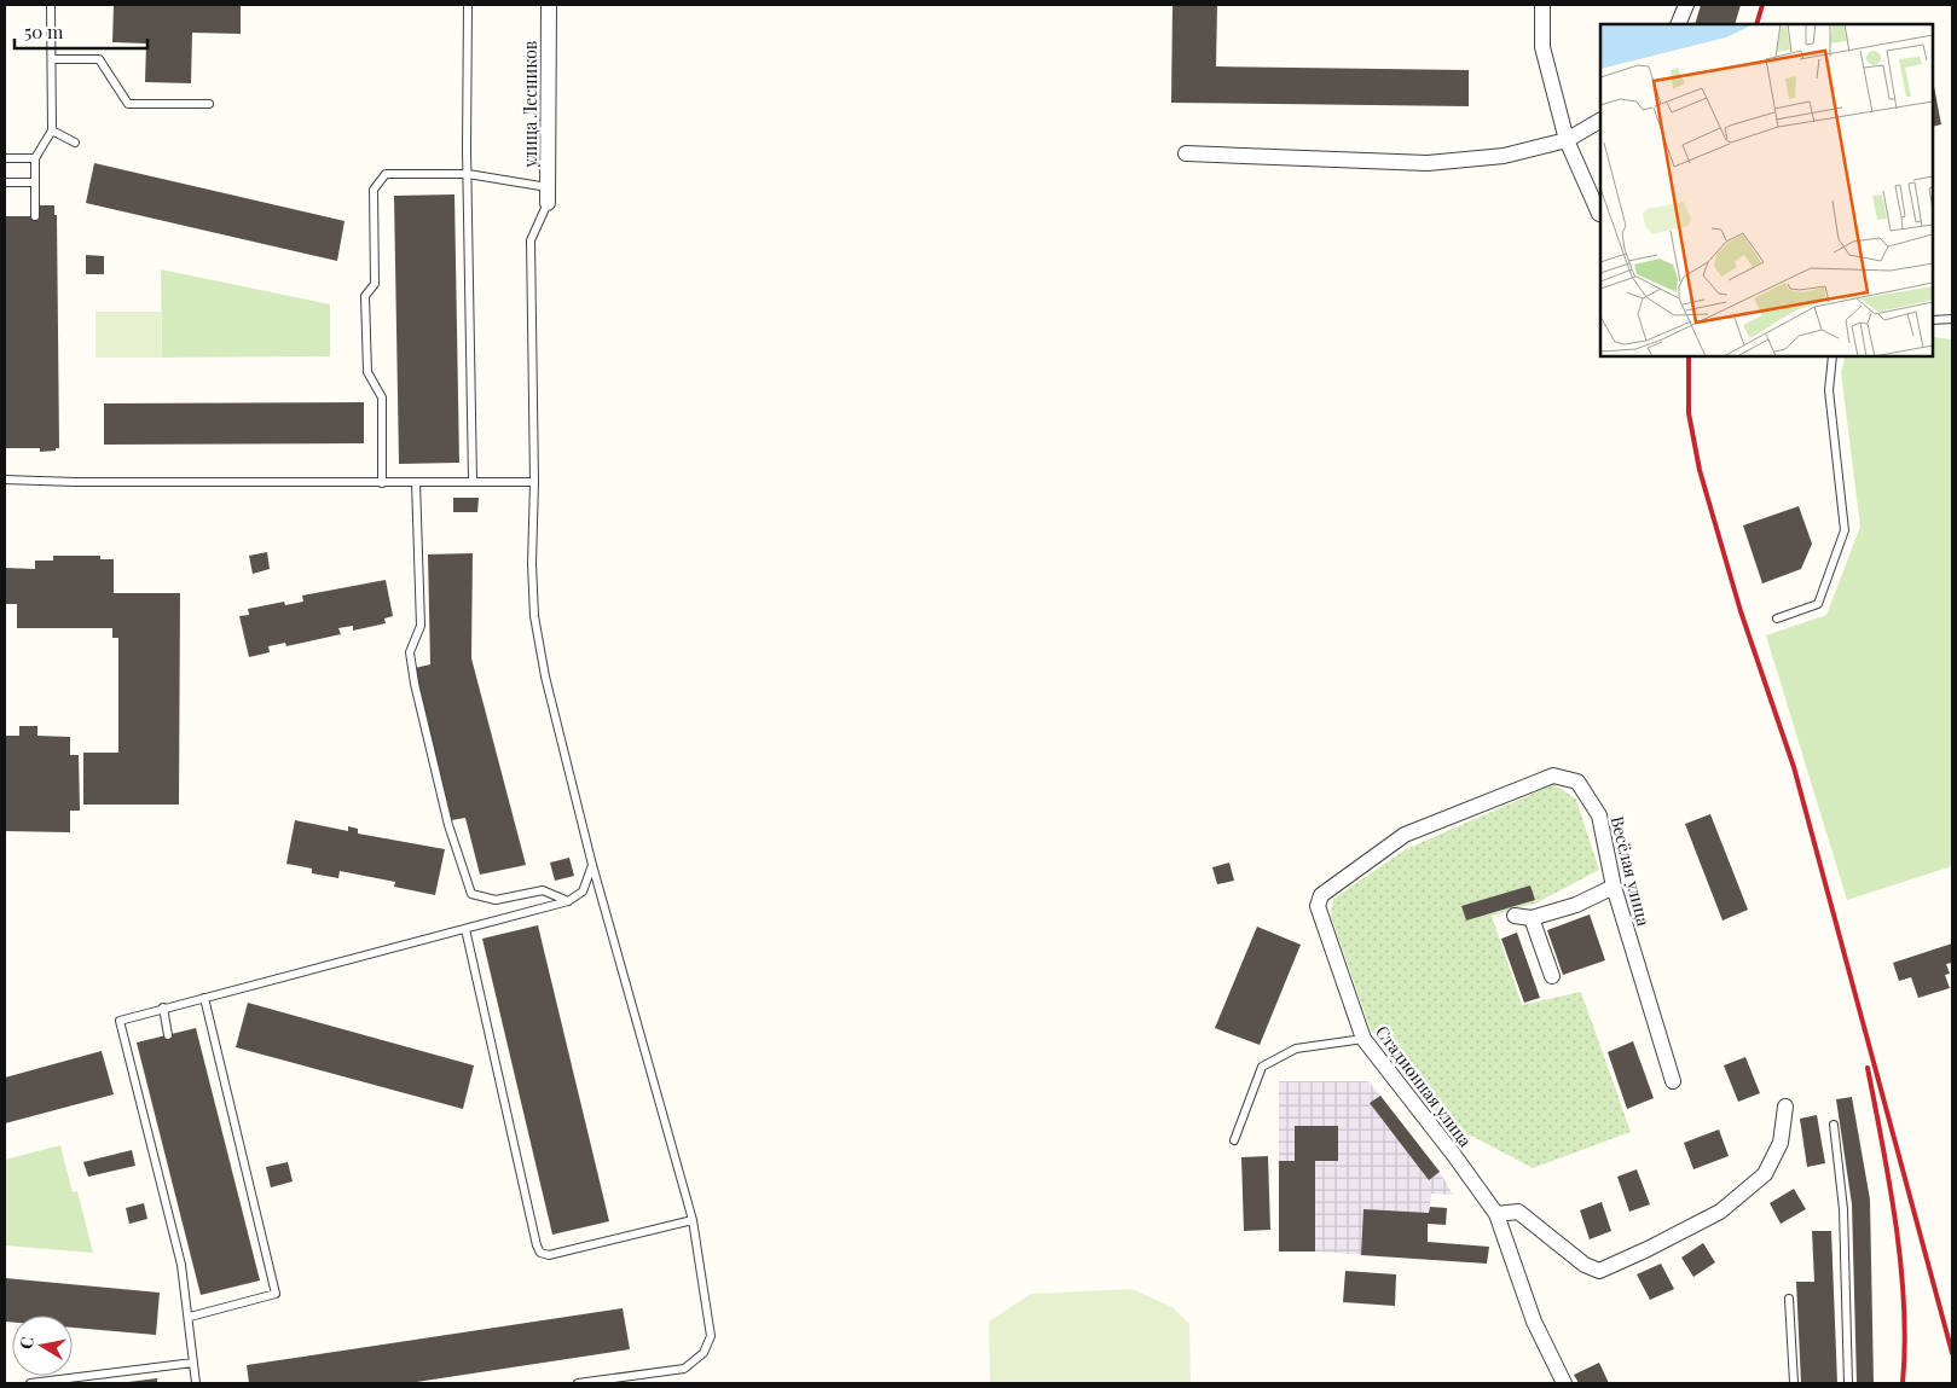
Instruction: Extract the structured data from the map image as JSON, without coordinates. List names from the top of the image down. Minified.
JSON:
{"streets":{"street":["улица Лесников","Весёлая улица","Стадионная улица"]},"crossings":[["Весёлая улица","Стадионная улица"]],"scale_bar":"50 m","north":"left"}
